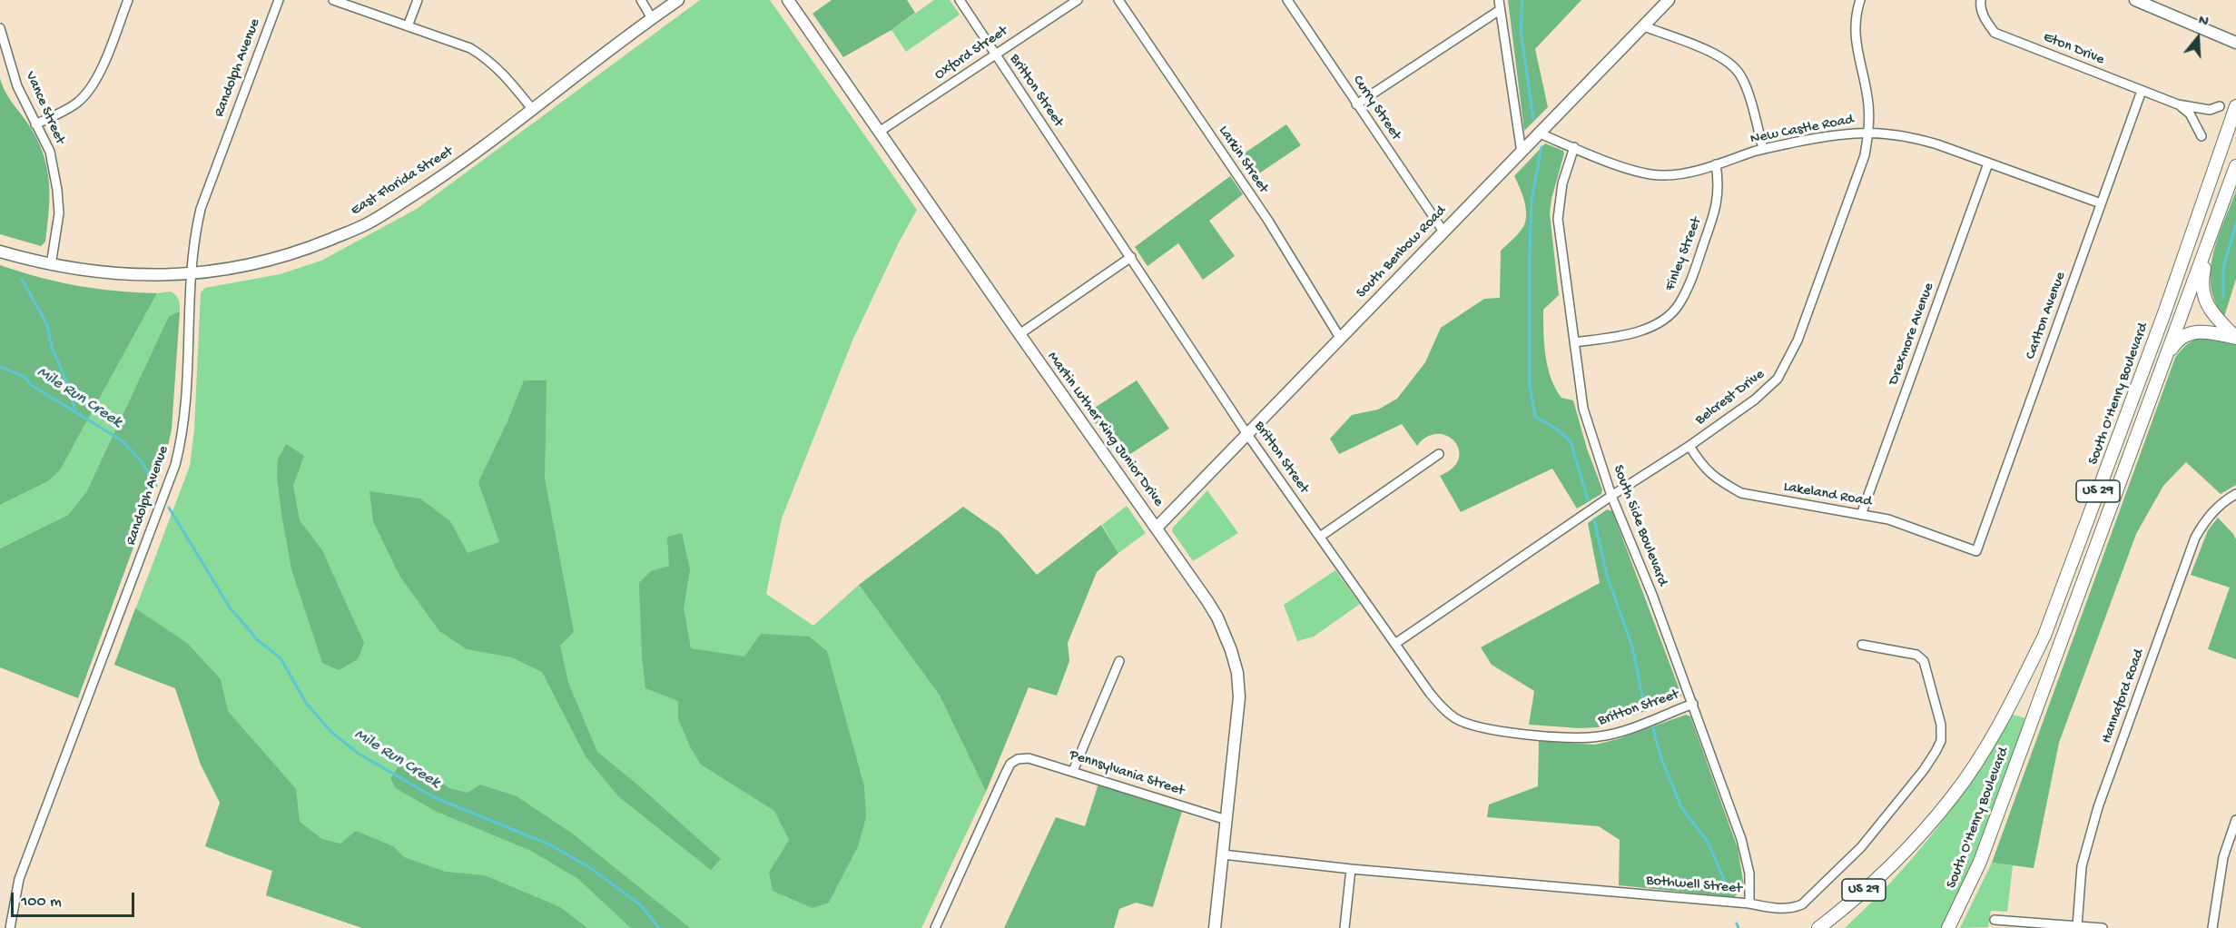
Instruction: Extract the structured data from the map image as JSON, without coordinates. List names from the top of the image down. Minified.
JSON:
{"streets":{"highway":["South O'Henry Boulevard","US 29"],"main road":["East Florida Street","South Benbow Road","Martin Luther King Junior Drive"],"street":["Eton Drive","Oxford Street","Randolph Avenue","Britton Street","Vance Street","Curry Street","New Castle Road","Larkin Street","Finley Street","Carlton Avenue","Drexmore Avenue","Belcrest Drive","Lakeland Road","South Side Boulevard","Hannaford Road","Pennsylvania Street","Bothwell Street"]},"crossings":[["Eton Drive","Carlton Avenue"],["Oxford Street","Britton Street"],["Oxford Street","Martin Luther King Junior Drive"],["Randolph Avenue","East Florida Street"],["Britton Street","South Benbow Road"],["Britton Street","Belcrest Drive"],["Britton Street","South Side Boulevard"],["Vance Street","East Florida Street"],["Curry Street","South Benbow Road"],["New Castle Road","South Benbow Road"],["New Castle Road","Finley Street"],["New Castle Road","Carlton Avenue"],["New Castle Road","Drexmore Avenue"],["New Castle Road","Belcrest Drive"],["New Castle Road","South Side Boulevard"],["Larkin Street","South Benbow Road"],["South Benbow Road","Martin Luther King Junior Drive"],["Finley Street","South Side Boulevard"],["Carlton Avenue","Lakeland Road"],["Drexmore Avenue","Lakeland Road"],["South O'Henry Boulevard","US 29"],["Belcrest Drive","Lakeland Road"],["Belcrest Drive","South Side Boulevard"],["Martin Luther King Junior Drive","Pennsylvania Street"],["Martin Luther King Junior Drive","Bothwell Street"],["South Side Boulevard","Bothwell Street"]],"water":["Mile Run Creek"],"scale_bar":"100 m","north":"top"}
